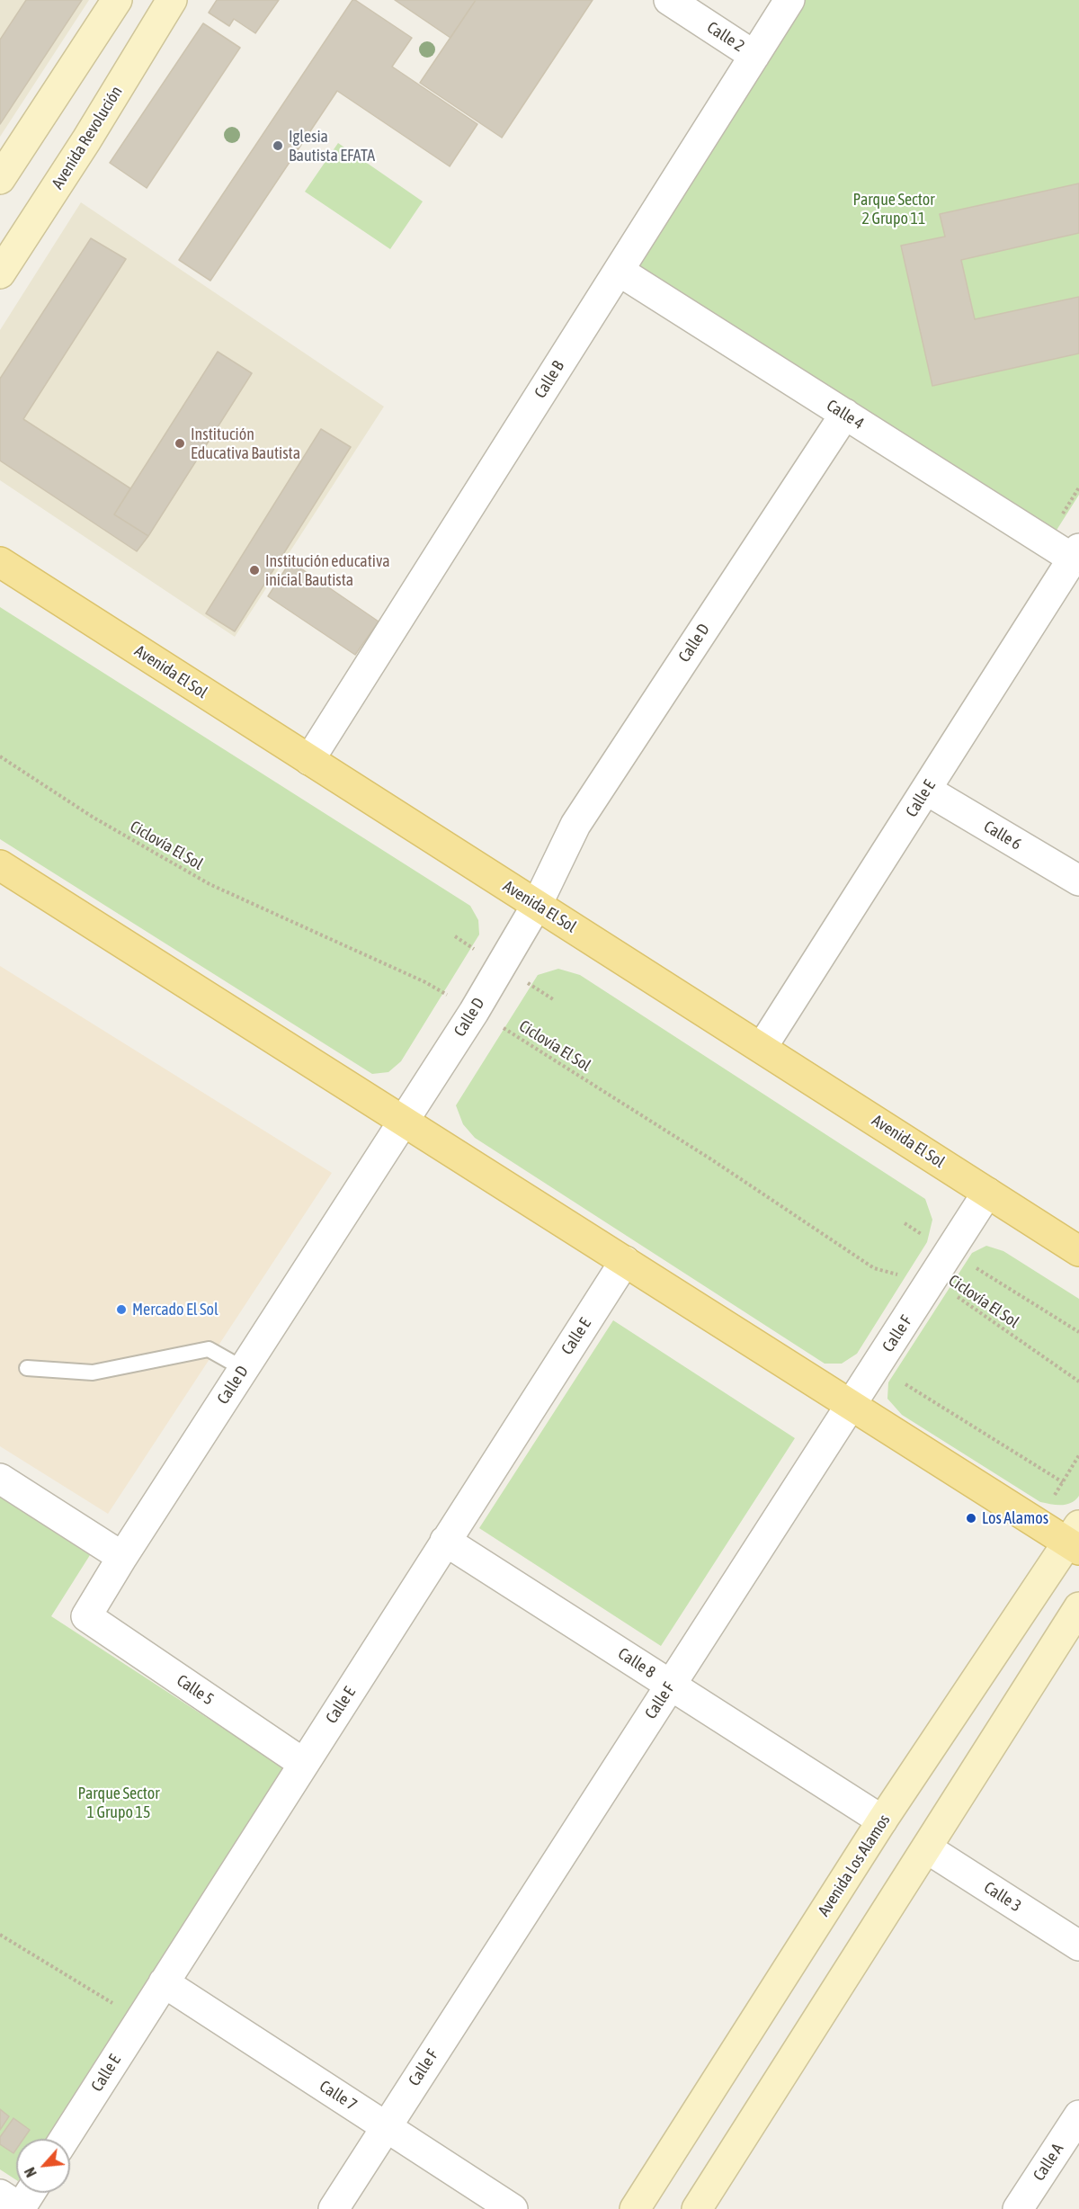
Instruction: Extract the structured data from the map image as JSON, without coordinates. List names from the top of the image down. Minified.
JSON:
{"streets":{"main road":["Avenida El Sol"],"street":["Calle 2","Avenida Revolución","Calle B","Calle 4","Calle D","Calle E","Calle 6","Calle F","Calle 8","Calle 5","Avenida Los Alamos","Calle 3","Calle 7","Calle A"],"path":["Ciclovía El Sol"]},"crossings":[["Calle 2","Calle B"],["Calle B","Calle 4"],["Calle B","Avenida El Sol"],["Calle 4","Calle D"],["Calle 4","Calle E"],["Calle D","Avenida El Sol"],["Calle D","Ciclovía El Sol"],["Calle D","Calle 5"],["Avenida El Sol","Calle E"],["Avenida El Sol","Calle F"],["Calle E","Calle 6"],["Calle E","Calle 8"],["Calle E","Calle 5"],["Calle E","Calle 7"],["Ciclovía El Sol","Calle F"],["Calle F","Calle 8"],["Calle F","Calle 7"],["Calle 8","Avenida Los Alamos"]],"parks":["Parque Sector 2 Grupo 11","Parque Sector 1 Grupo 15"],"places":["Iglesia Bautista EFATA","Institución Educativa Bautista","Institución educativa inicial Bautista","Mercado El Sol","Los Alamos"],"north":"bottom left"}
